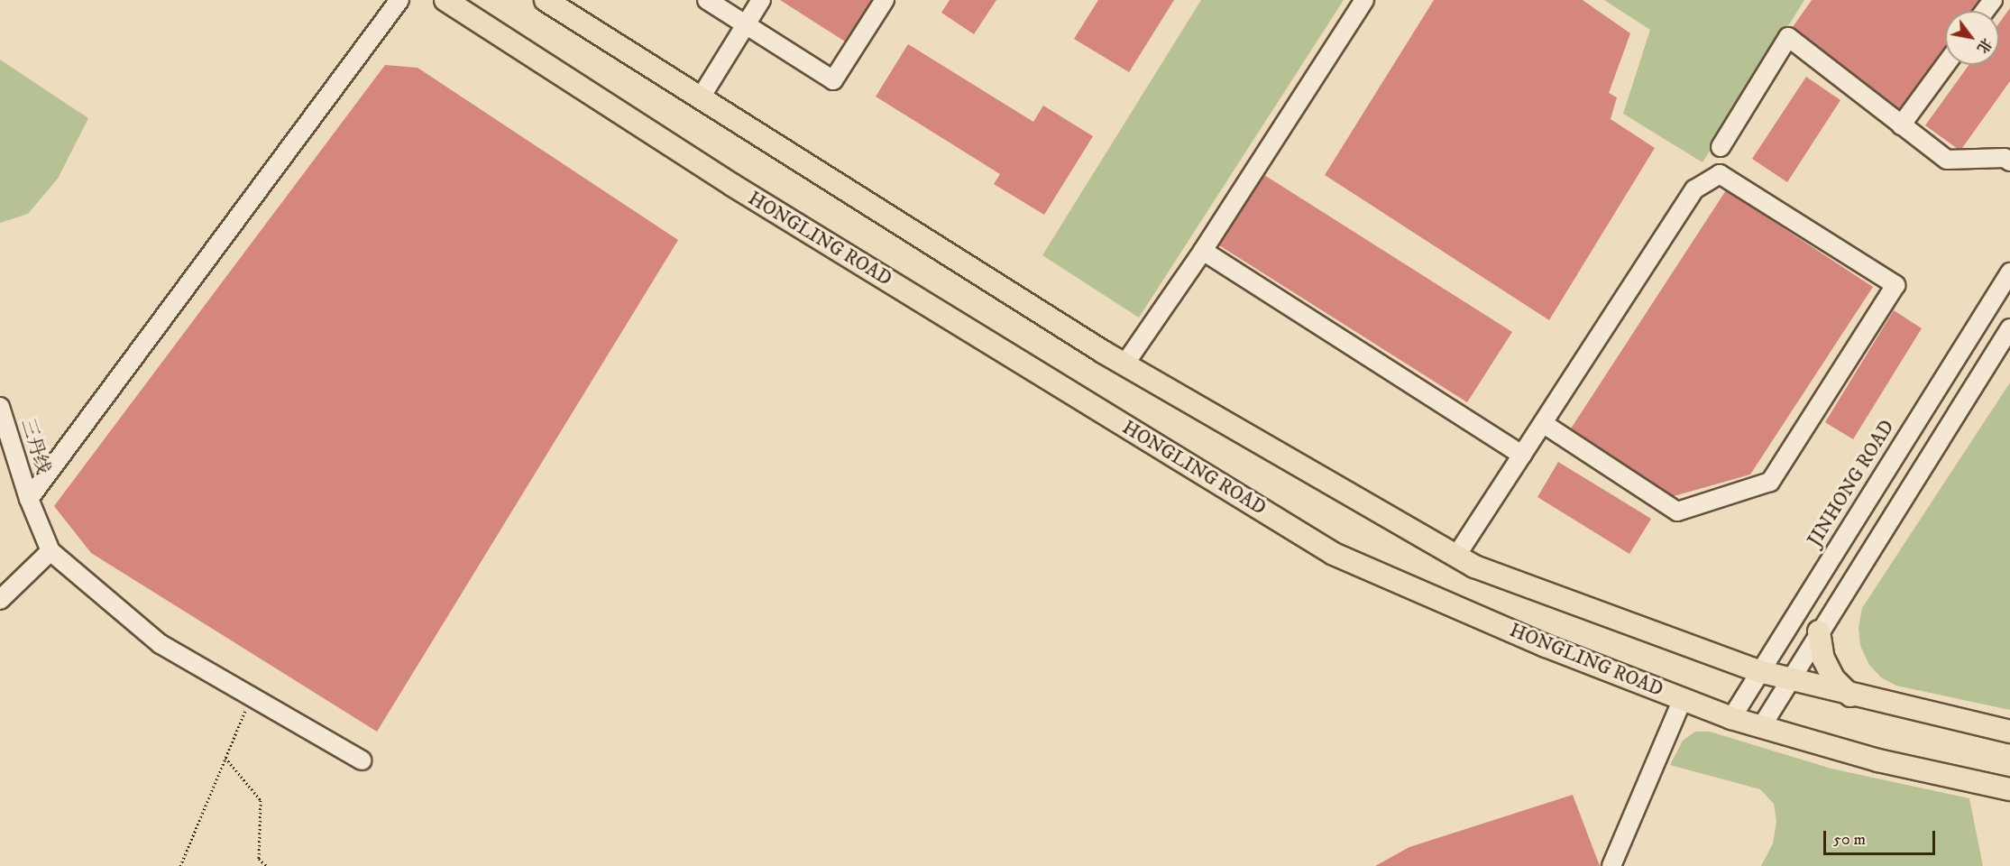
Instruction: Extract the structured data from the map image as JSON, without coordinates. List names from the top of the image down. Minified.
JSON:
{"streets":{"main road":["HONGLING ROAD"],"street":["三丹线","JINHONG ROAD"]},"crossings":[["HONGLING ROAD","JINHONG ROAD"]],"scale_bar":"50 m","north":"bottom right"}
